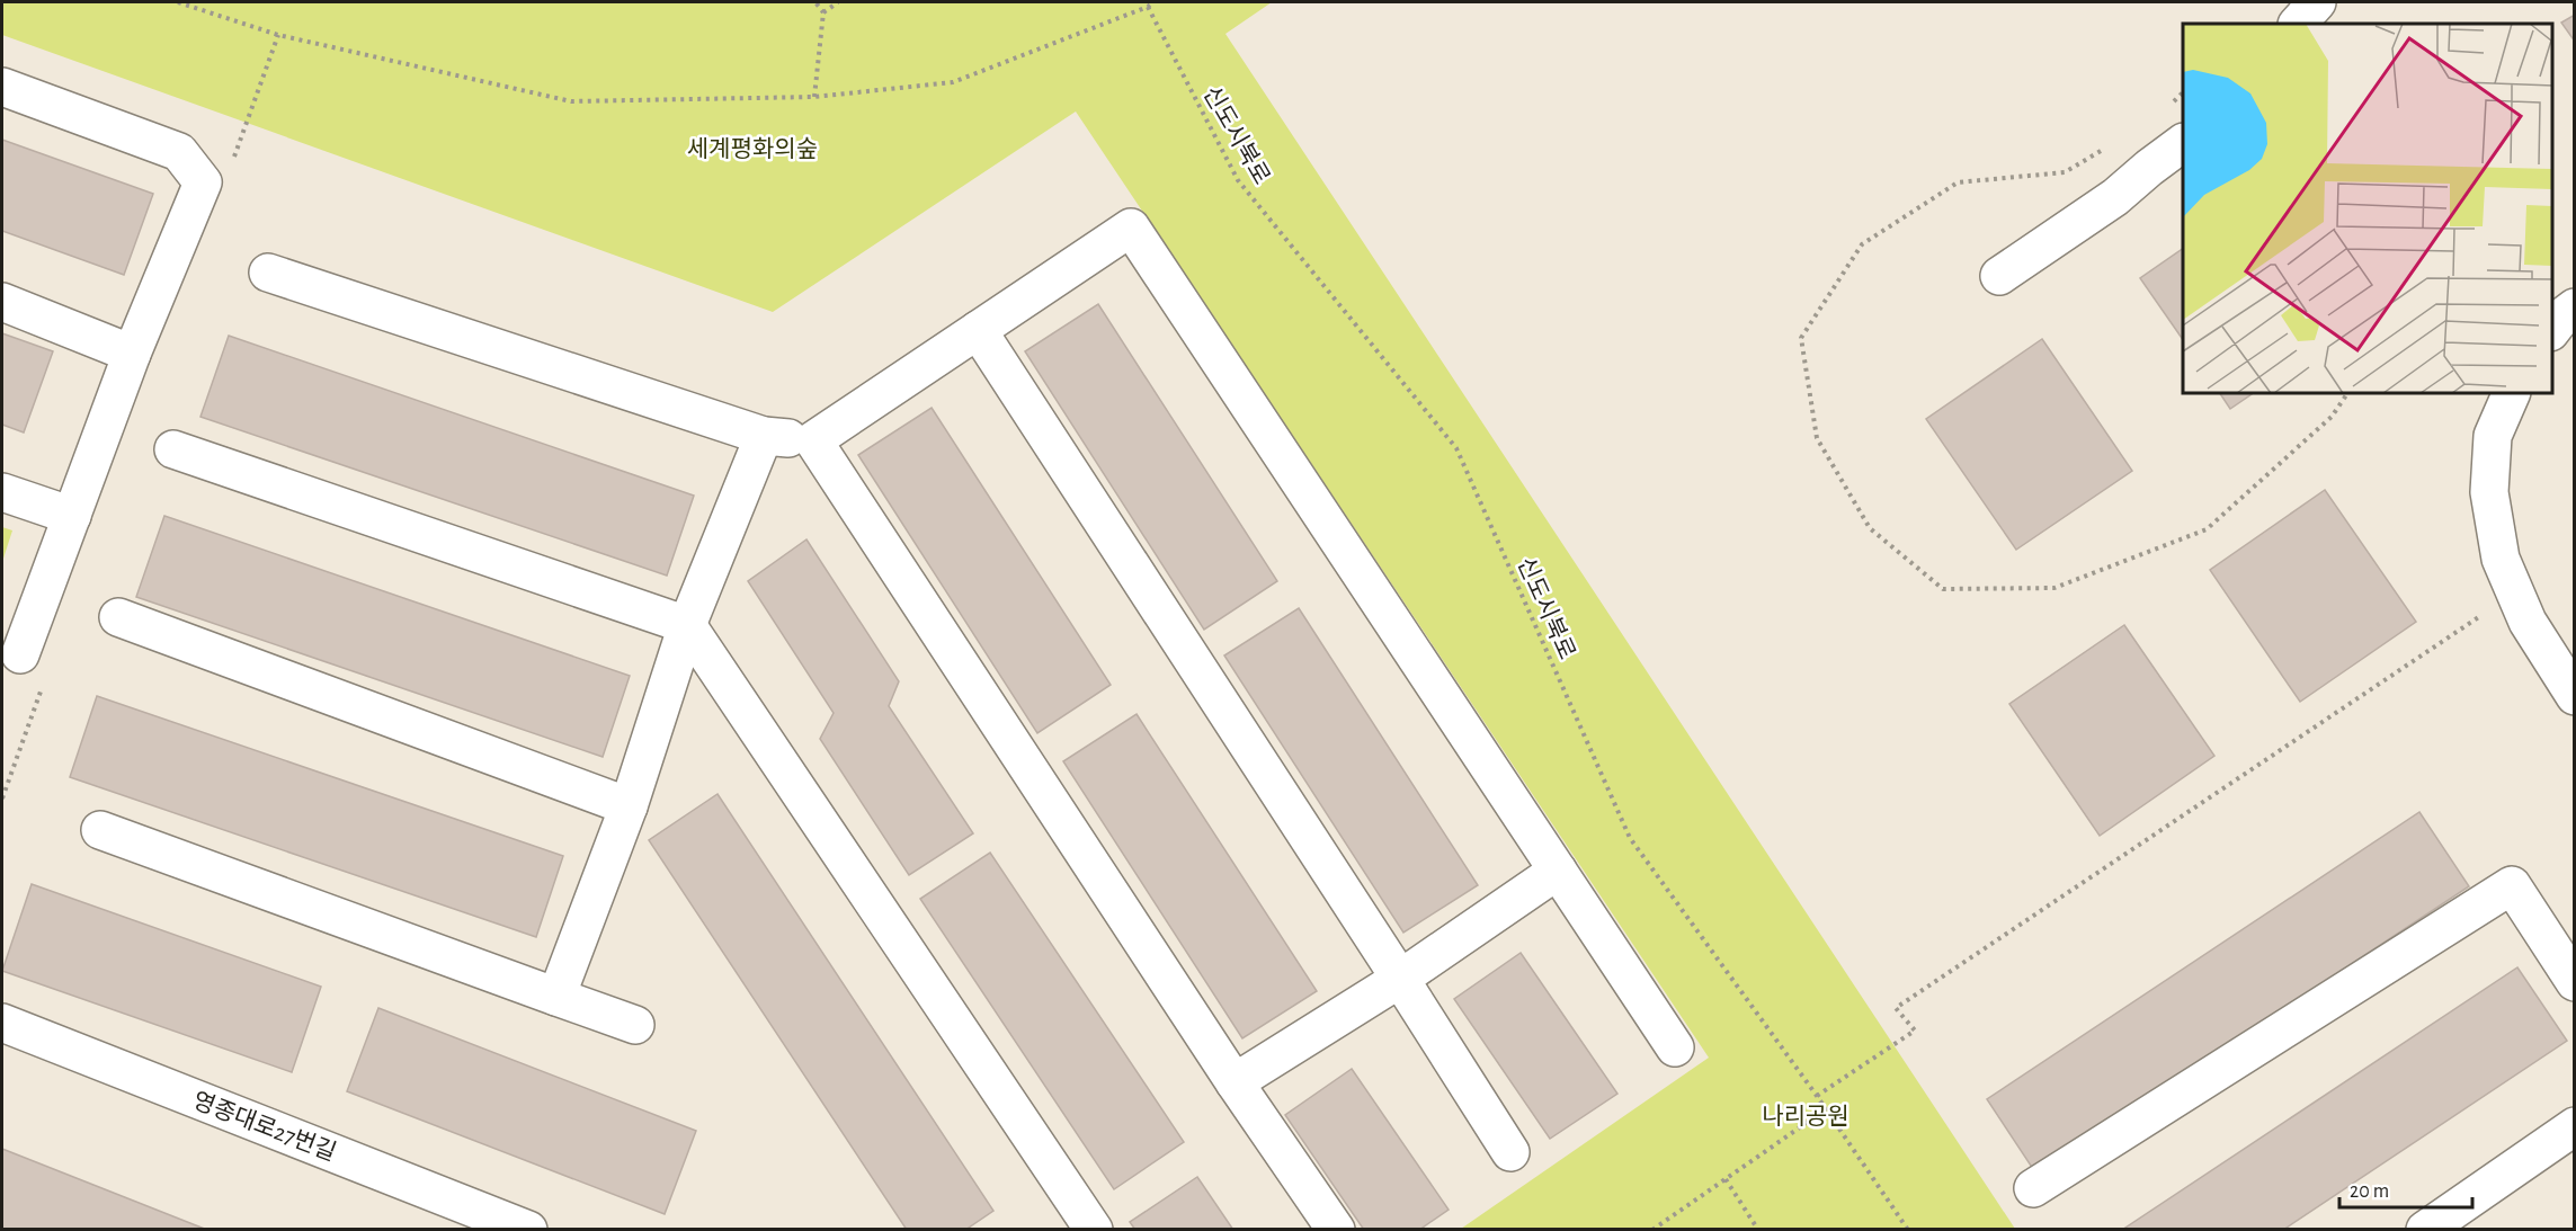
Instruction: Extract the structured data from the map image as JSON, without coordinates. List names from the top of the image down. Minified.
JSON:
{"streets":{"street":["영종대로27번길"],"path":["신도시북로"]},"parks":["세계평화의숲","나리공원"],"scale_bar":"20 m"}
